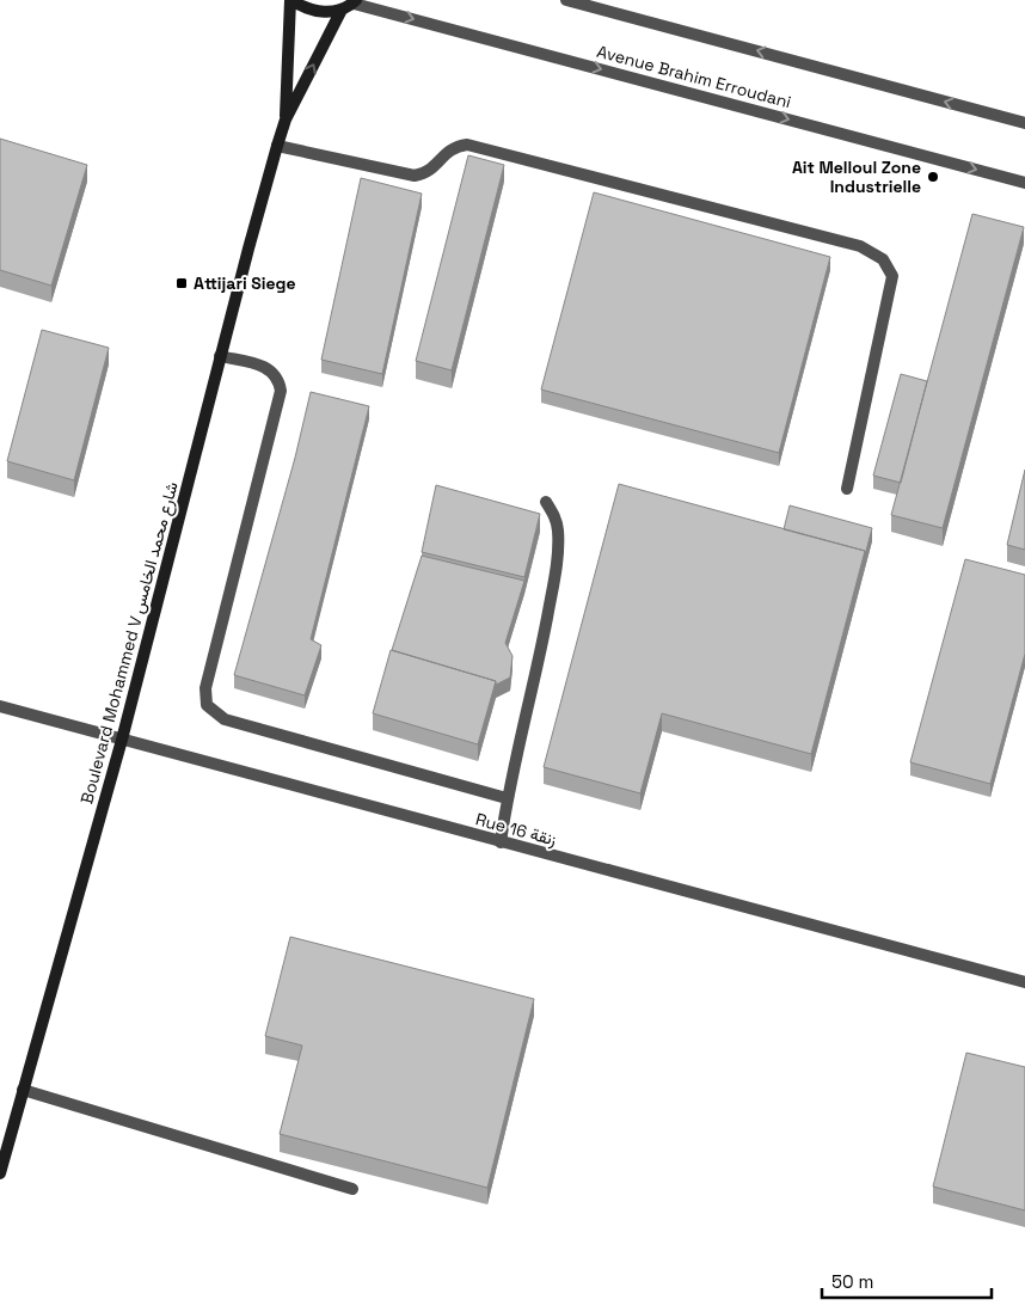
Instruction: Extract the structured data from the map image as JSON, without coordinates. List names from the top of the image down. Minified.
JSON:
{"streets":{"main road":["Boulevard Mohammed V شارع محمد الخامس"],"street":["Avenue Brahim Erroudani","Rue 16 زنقة"]},"crossings":[["Boulevard Mohammed V شارع محمد الخامس","Rue 16 زنقة"]],"places":{"other":["Ait Melloul Zone Industrielle"],"transit":["Attijari Siege"]},"scale_bar":"50 m"}
